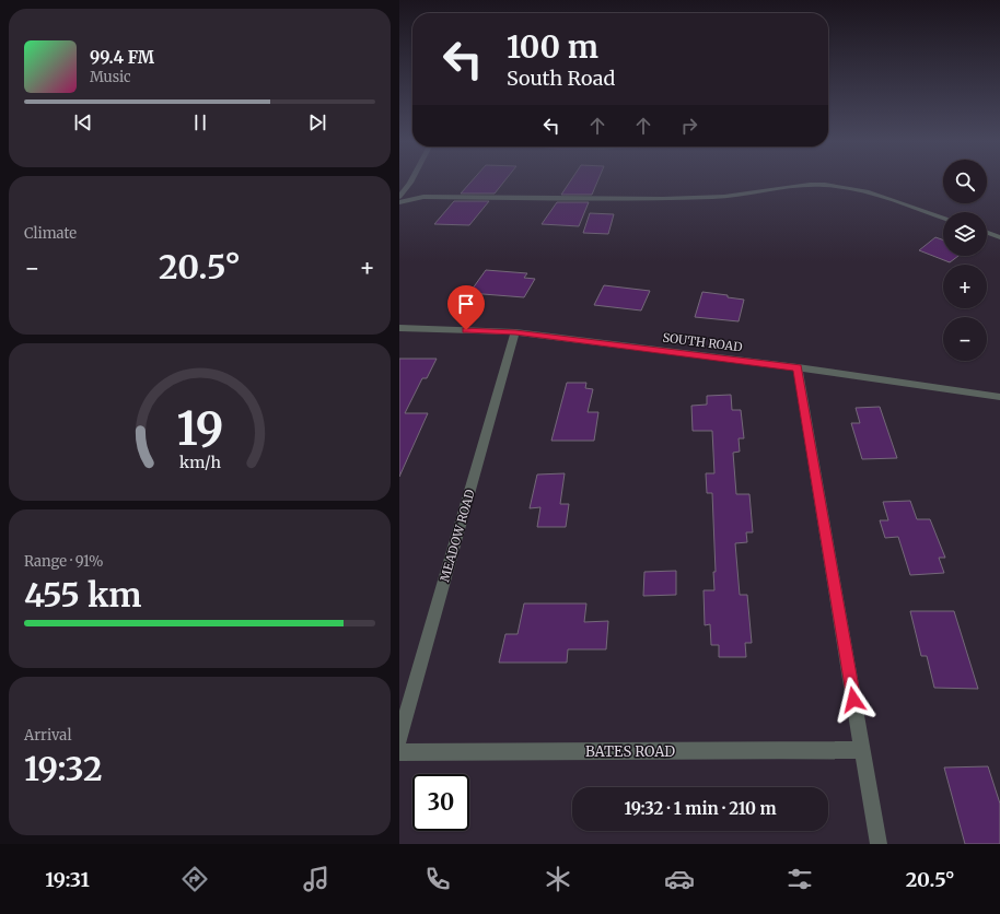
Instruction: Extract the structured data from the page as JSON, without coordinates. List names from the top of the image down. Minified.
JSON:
{"streets":{"street":["SOUTH ROAD","MEADOW ROAD","BATES ROAD"]},"crossings":[["SOUTH ROAD","MEADOW ROAD"]],"page":{"turn":["100 m","South Road"],"song":["99.4 FM","Music"],"map_buttons":["+","−"],"tile":["Climate",["Range · 91%","455 km"],["Arrival","19:32"]],"heat":["−","20.5°","+"],"limit":"30","trip":"19:32 · 1 min · 210 m","tabs":["19:31","20.5°"],"gauge":["19","km/h"]}}
